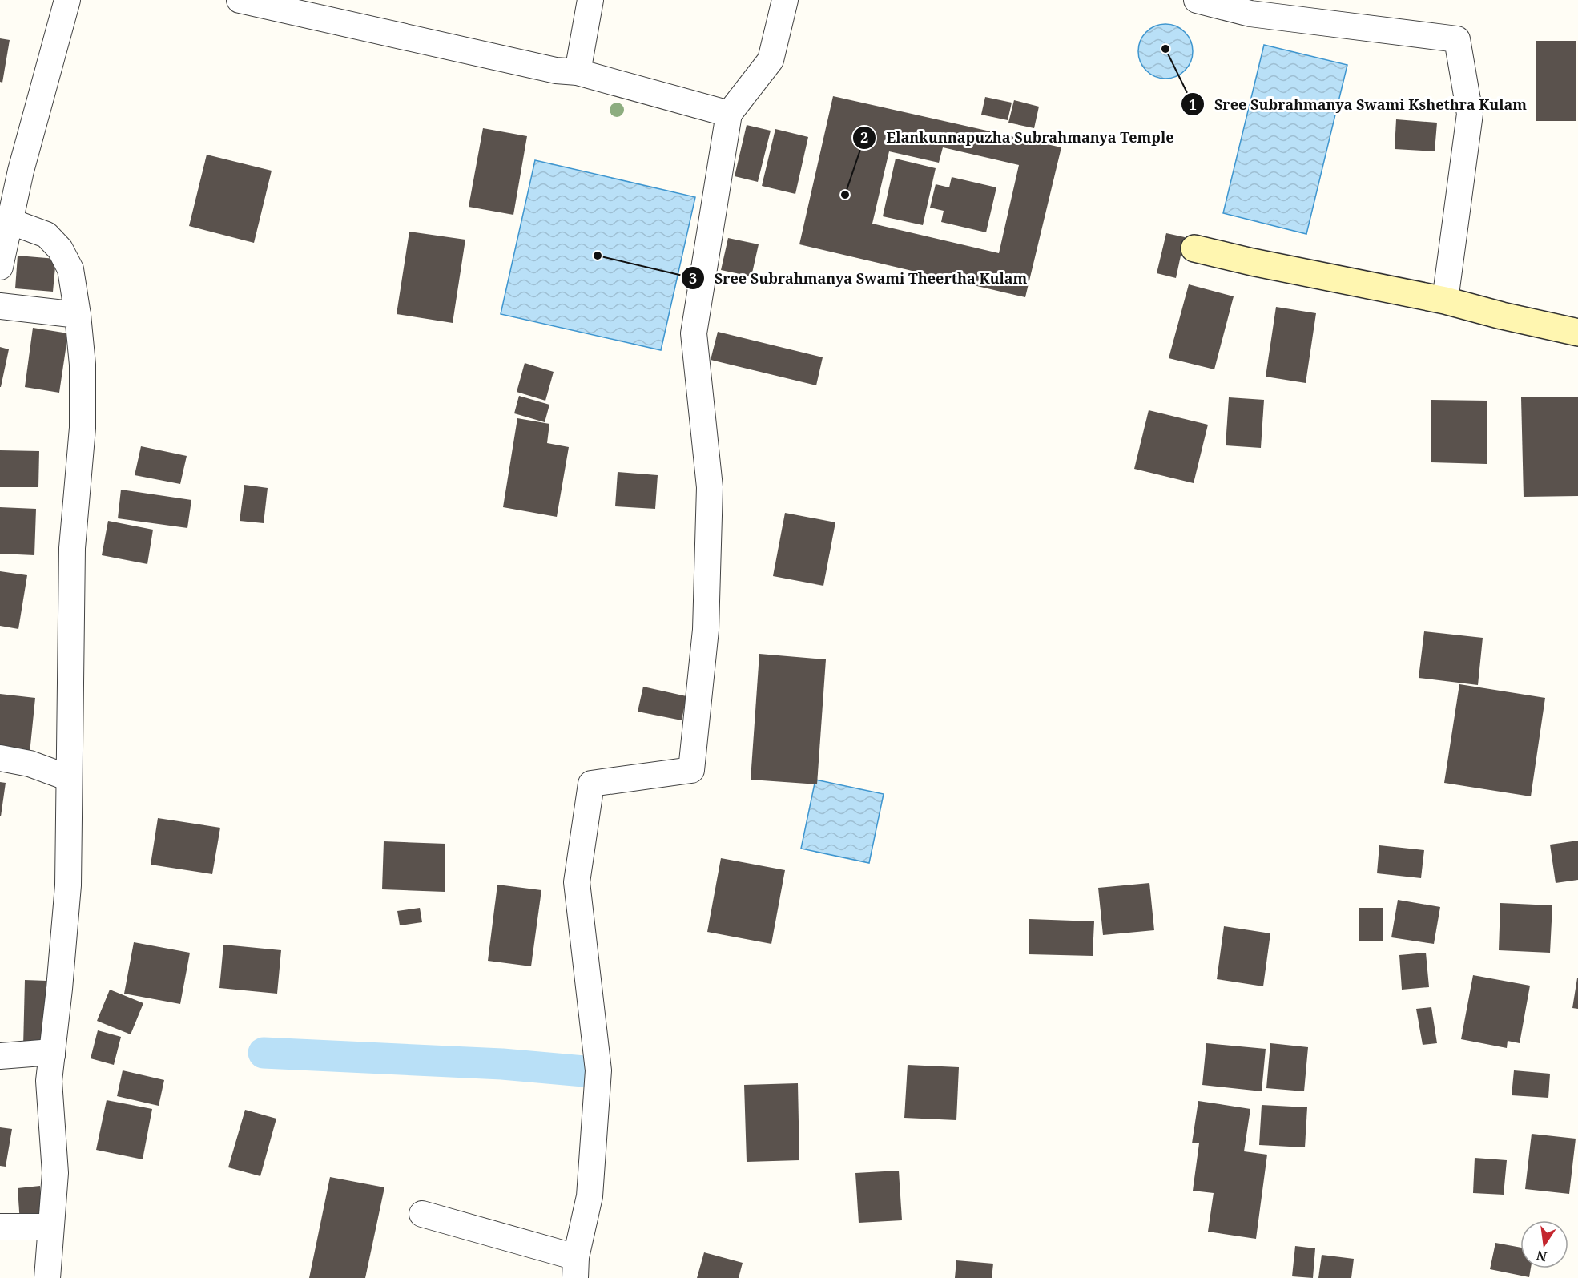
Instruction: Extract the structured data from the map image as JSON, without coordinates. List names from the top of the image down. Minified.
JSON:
{"places":["Sree Subrahmanya Swami Kshethra Kulam","Elankunnapuzha Subrahmanya Temple","Sree Subrahmanya Swami Theertha Kulam"],"north":"bottom"}
